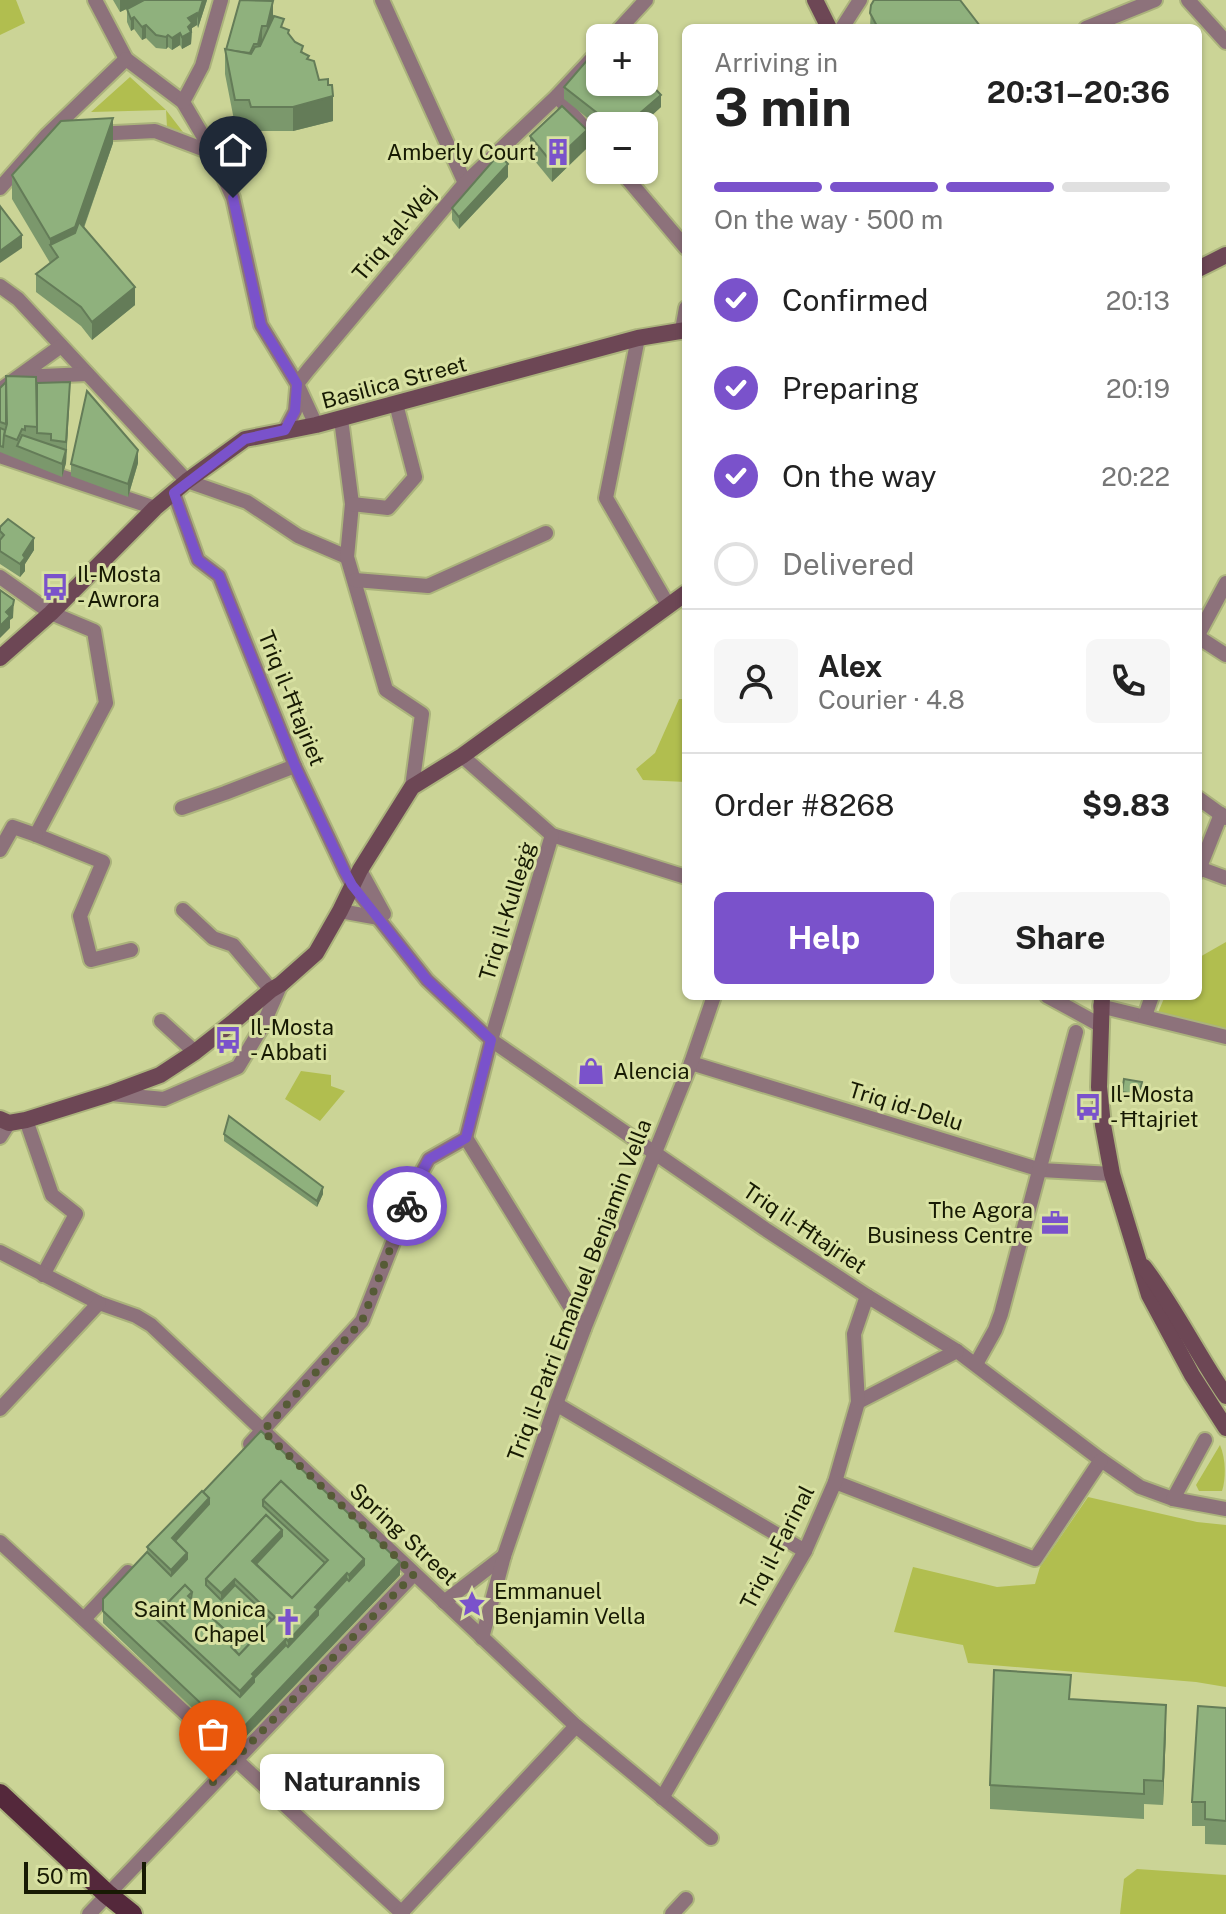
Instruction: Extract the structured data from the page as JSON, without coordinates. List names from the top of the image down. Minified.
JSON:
{"streets":{"street":["Triq tal-Wej","Basilica Street","Triq il-Ħtajriet","Triq il-Kulleġġ","Triq id-Delu","Triq il-Patri Emanuel Benjamin Vella","Spring Street","Triq il-Farinal"]},"crossings":[["Basilica Street","Triq il-Ħtajriet"],["Triq il-Ħtajriet","Triq il-Kulleġġ"],["Triq il-Ħtajriet","Triq il-Patri Emanuel Benjamin Vella"],["Triq il-Ħtajriet","Triq il-Farinal"],["Triq id-Delu","Triq il-Patri Emanuel Benjamin Vella"],["Triq il-Patri Emanuel Benjamin Vella","Spring Street"],["Spring Street","Triq il-Farinal"]],"places":{"building":["Amberly Court"],"bus stop":["Il-Mosta - Awrora","Il-Mosta - Abbati","Il-Mosta - Ħtajriet"],"shop":["Alencia"],"office":["The Agora Business Centre"],"place":["Emmanuel Benjamin Vella"],"church":["Saint Monica Chapel"],"other":["Naturannis"]},"scale_bar":"50 m","page":{"map_buttons":["+","−"],"heading":["3 min","Arriving in","20:31–20:36"],"panel":["Alex","Courier · 4.8","Order #8268","$9.83"],"bar":"On the way · 500 m","list":[["Confirmed","20:13"],["Preparing","20:19"],["On the way","20:22"],"Delivered"],"buttons":["Help","Share"],"bubble":"Naturannis","scale":"50 m"}}
